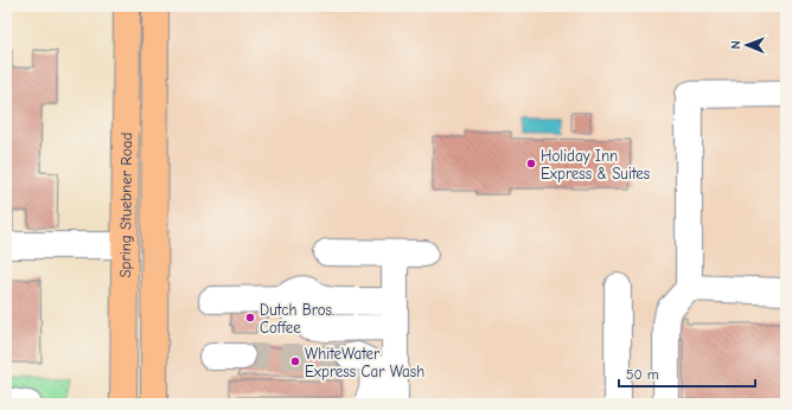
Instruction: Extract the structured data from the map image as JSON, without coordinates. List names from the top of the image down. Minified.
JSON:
{"streets":{"main road":["Spring Stuebner Road"]},"places":["Holiday Inn Express & Suites","Dutch Bros. Coffee","WhiteWater Express Car Wash"],"scale_bar":"50 m","north":"left"}
